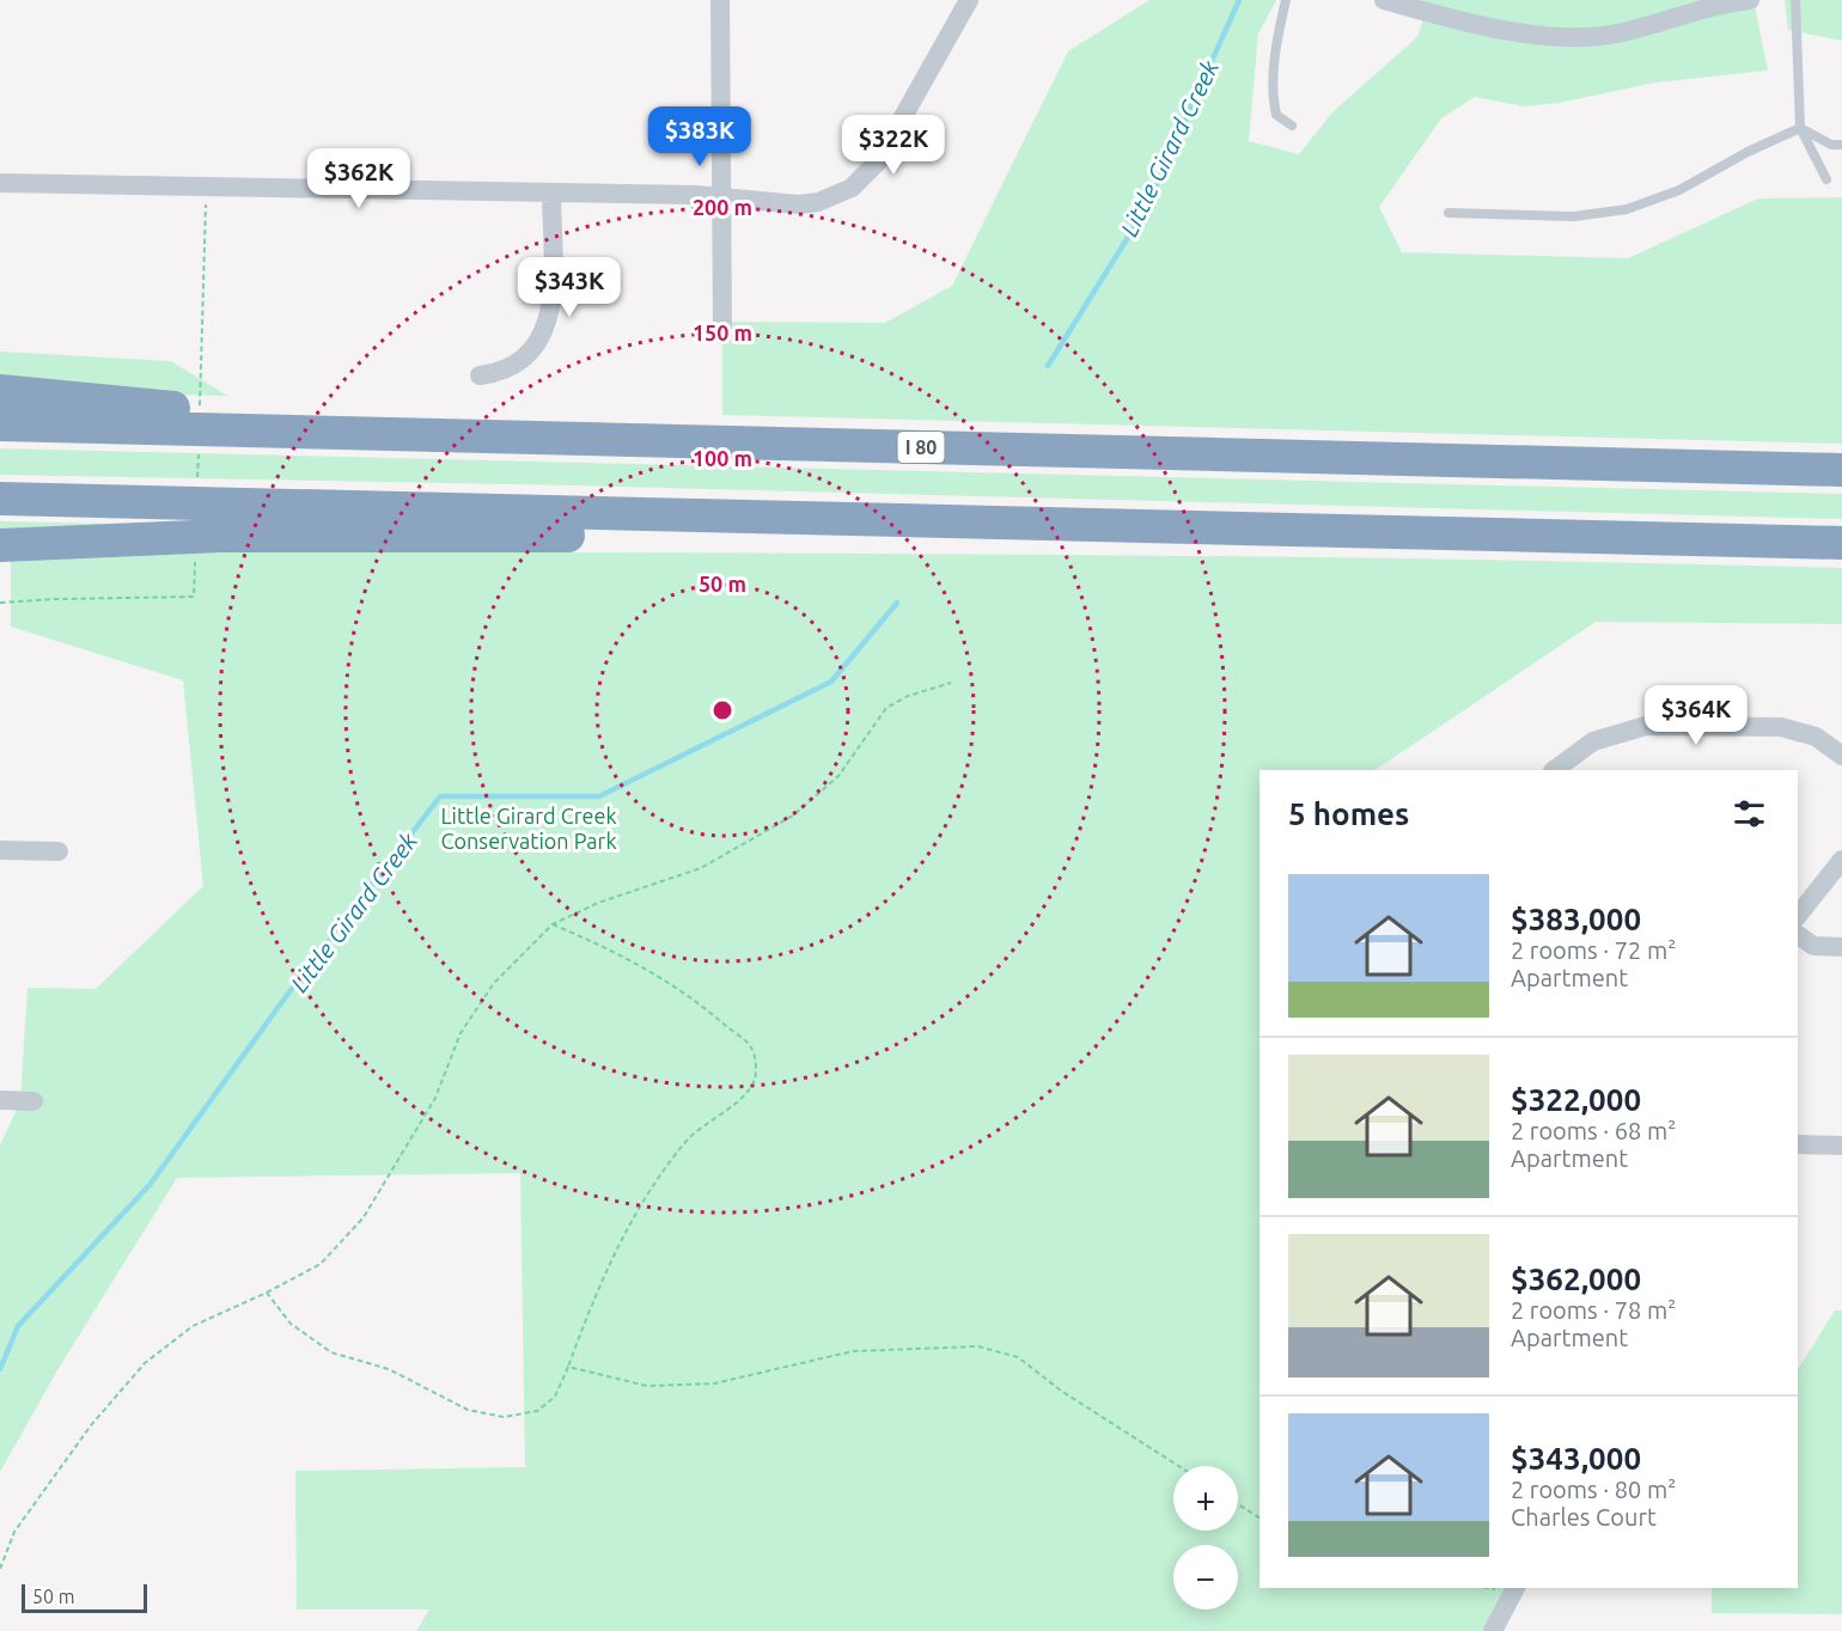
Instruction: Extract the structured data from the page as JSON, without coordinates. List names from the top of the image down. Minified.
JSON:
{"streets":{"highway":["I 80"]},"water":["Little Girard Creek"],"parks":["Little Girard Creek Conservation Park"],"scale_bar":"50 m","page":{"price":["$383K","$322K","$362K","$343K","$364K"],"heading":"5 homes","list":[{"name":"$383,000","note":"2 rooms · 72 m² · Apartment"},{"name":"$322,000","note":"2 rooms · 68 m² · Apartment"},{"name":"$362,000","note":"2 rooms · 78 m² · Apartment"},{"name":"$343,000","note":"2 rooms · 80 m² · Charles Court"}],"map_buttons":["+","−"],"scale":"50 m"},"rings":["200 m","150 m","100 m","50 m"]}
